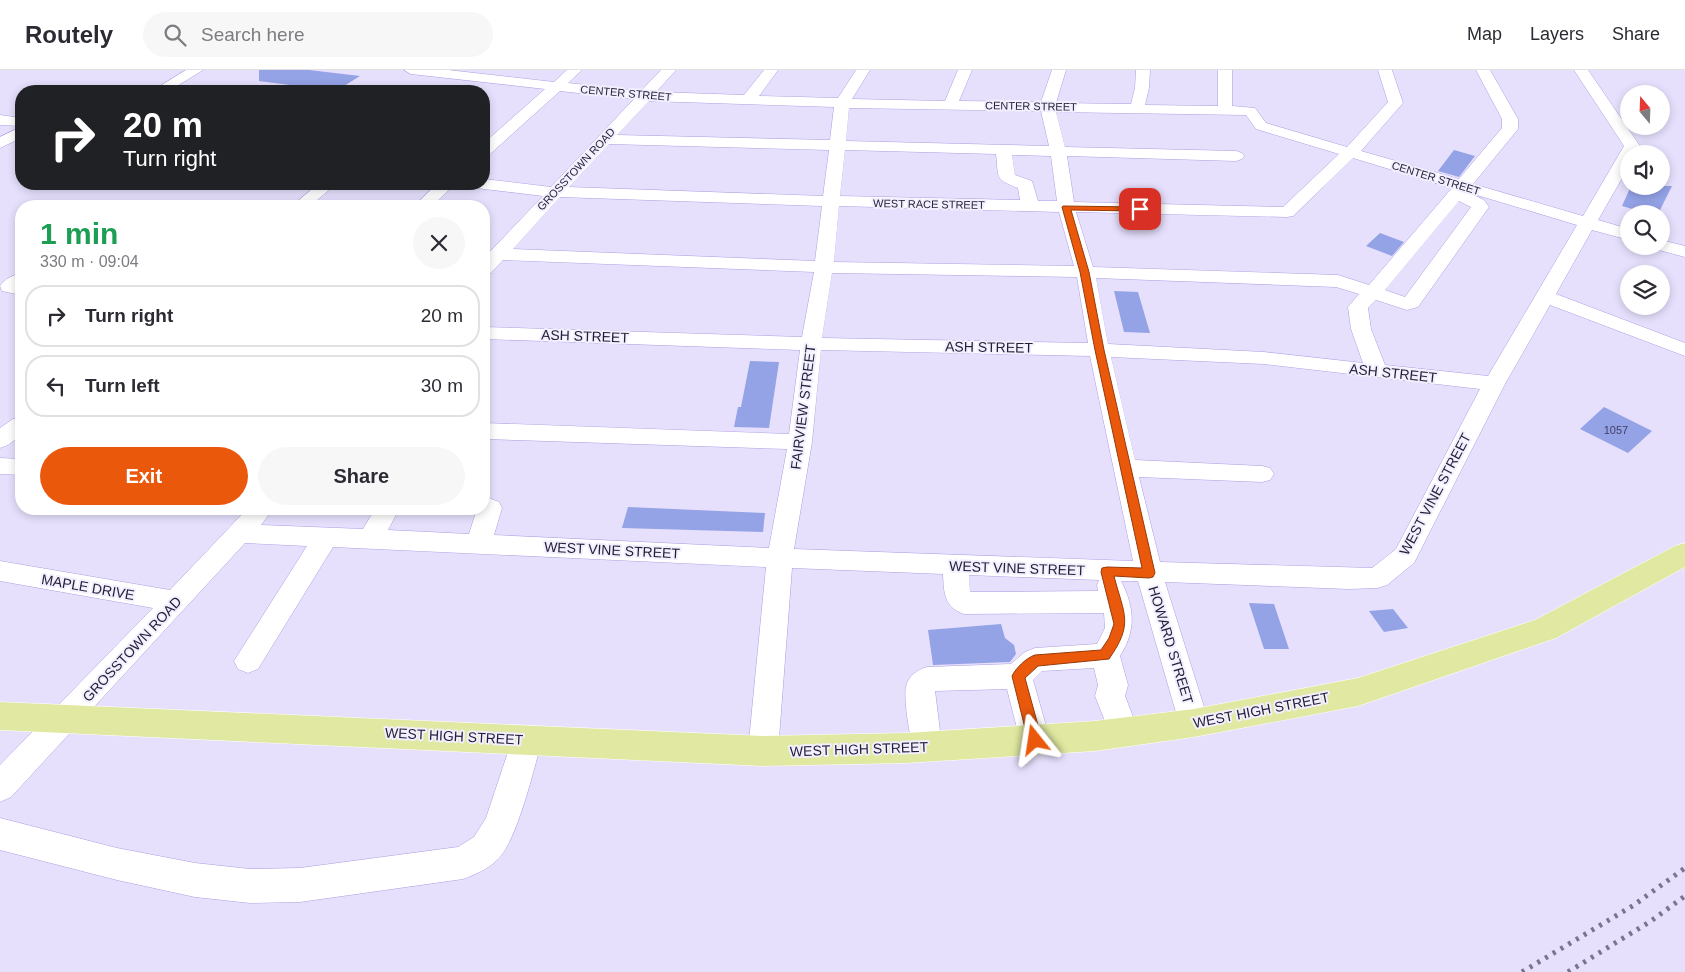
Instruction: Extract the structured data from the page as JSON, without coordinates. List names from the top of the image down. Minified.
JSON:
{"streets":{"main road":["WEST HIGH STREET"],"street":["CENTER STREET","GROSSTOWN ROAD","WEST RACE STREET","ASH STREET","FAIRVIEW STREET","WEST VINE STREET","MAPLE DRIVE","HOWARD STREET"]},"crossings":[["CENTER STREET","GROSSTOWN ROAD"],["CENTER STREET","WEST RACE STREET"],["CENTER STREET","FAIRVIEW STREET"],["CENTER STREET","WEST VINE STREET"],["CENTER STREET","HOWARD STREET"],["GROSSTOWN ROAD","WEST RACE STREET"],["GROSSTOWN ROAD","WEST VINE STREET"],["GROSSTOWN ROAD","MAPLE DRIVE"],["GROSSTOWN ROAD","WEST HIGH STREET"],["WEST RACE STREET","FAIRVIEW STREET"],["WEST RACE STREET","HOWARD STREET"],["ASH STREET","FAIRVIEW STREET"],["ASH STREET","WEST VINE STREET"],["ASH STREET","HOWARD STREET"],["FAIRVIEW STREET","WEST VINE STREET"],["FAIRVIEW STREET","WEST HIGH STREET"],["WEST VINE STREET","HOWARD STREET"],["HOWARD STREET","WEST HIGH STREET"]],"house_numbers":["1057"],"north":"top","page":{"header":"Routely","search":"Search here","nav":["Map","Layers","Share"],"turn":["20 m","Turn right"],"heading":["1 min","330 m · 09:04"],"list":[{"name":"Turn right","value":"20 m"},{"name":"Turn left","value":"30 m"}],"buttons":["Exit","Share"]}}
